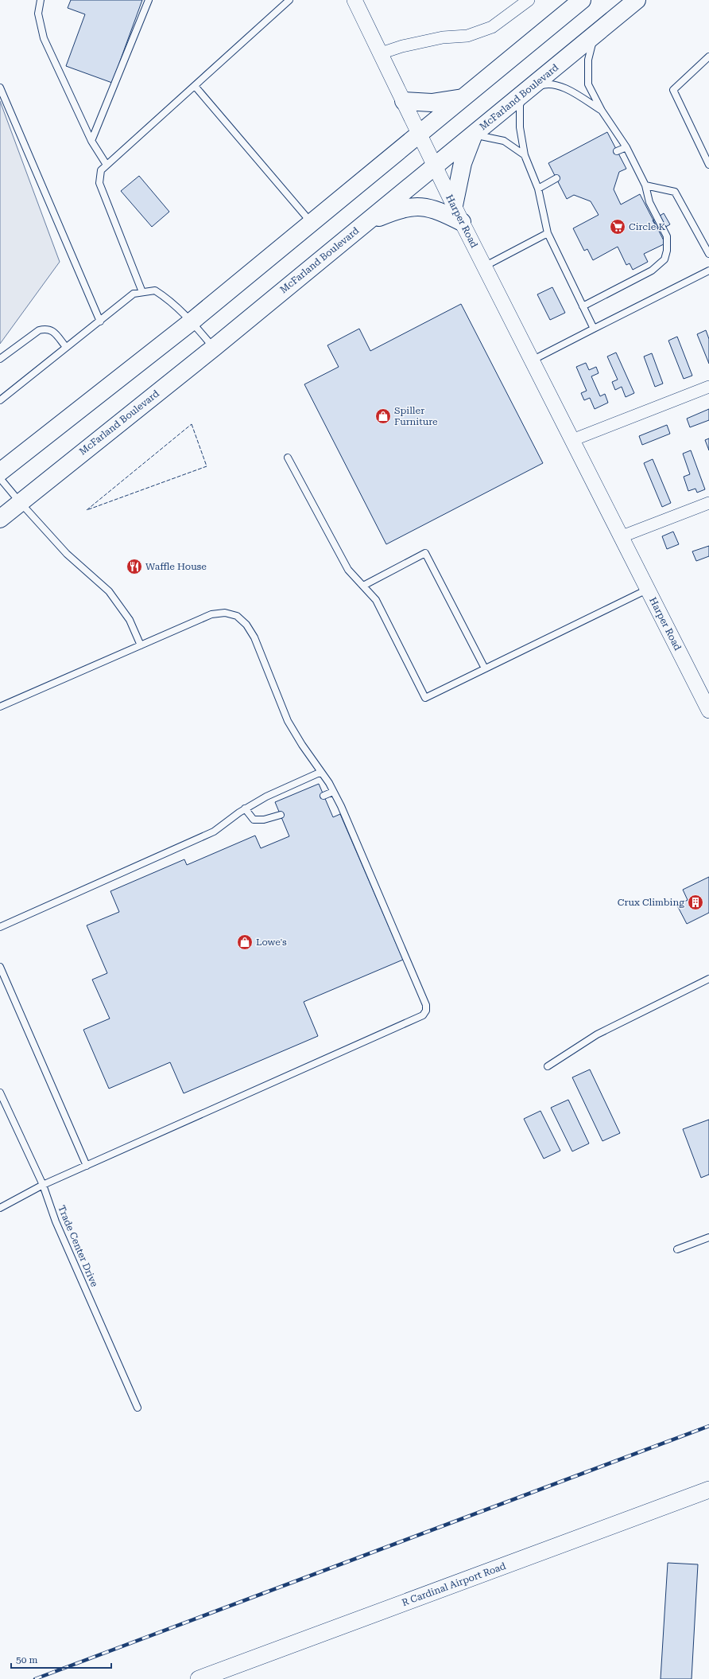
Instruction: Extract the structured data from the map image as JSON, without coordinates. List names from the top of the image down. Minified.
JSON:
{"streets":{"highway":["McFarland Boulevard"],"main road":["R Cardinal Airport Road"],"street":["Harper Road"],"lane":["Trade Center Drive"]},"crossings":[["McFarland Boulevard","Harper Road"]],"places":{"supermarket":["Circle K"],"shop":["Spiller Furniture","Lowe's"],"restaurant":["Waffle House"],"building":["Crux Climbing"]},"scale_bar":"50 m"}
